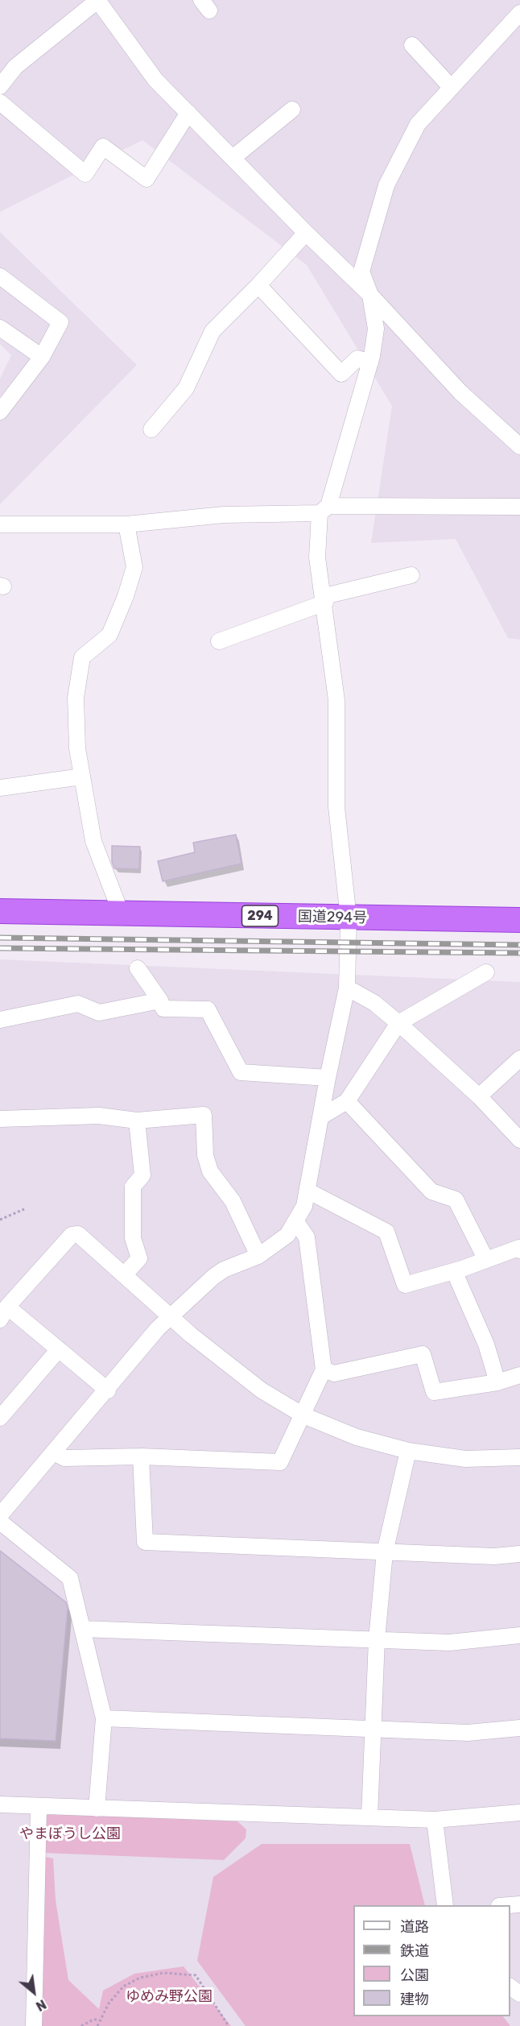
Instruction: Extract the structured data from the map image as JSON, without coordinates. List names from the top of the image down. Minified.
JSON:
{"streets":{"highway":["294","国道294号"]},"parks":["やまぼうし公園","ゆめみ野公園"],"legend":["道路","鉄道","公園","建物"],"north":"bottom right"}
